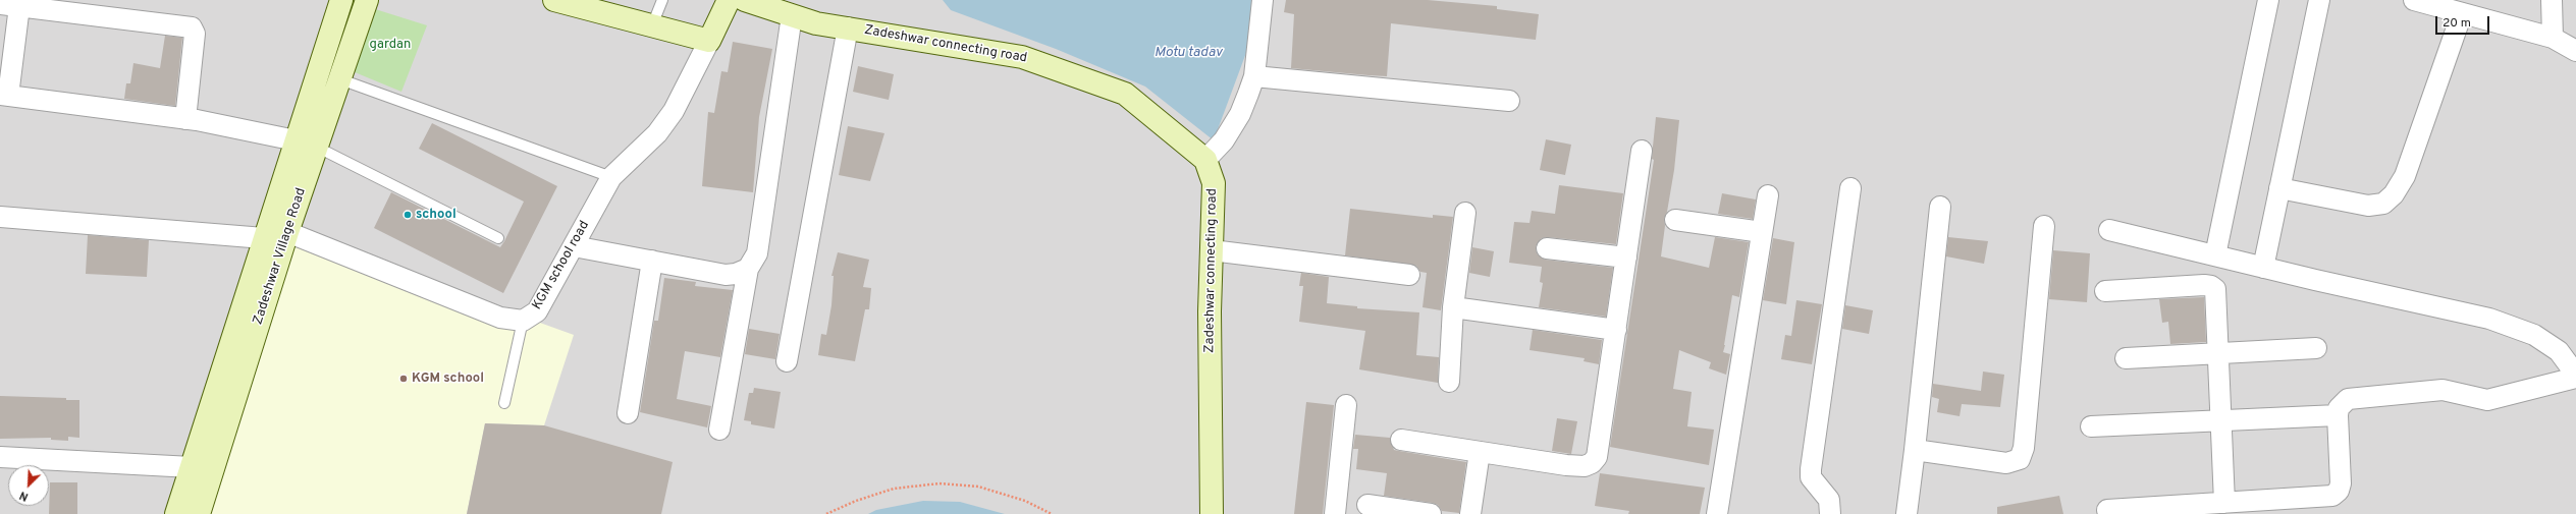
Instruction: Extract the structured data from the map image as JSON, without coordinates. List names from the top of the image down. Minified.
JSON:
{"streets":{"street":["Zadeshwar connecting road","Zadeshwar Village Road","KGM school road"]},"crossings":[["Zadeshwar Village Road","KGM school road"]],"water":["Motu tadav"],"parks":["gardan"],"places":["school","KGM school"],"scale_bar":"20 m","north":"bottom left"}
